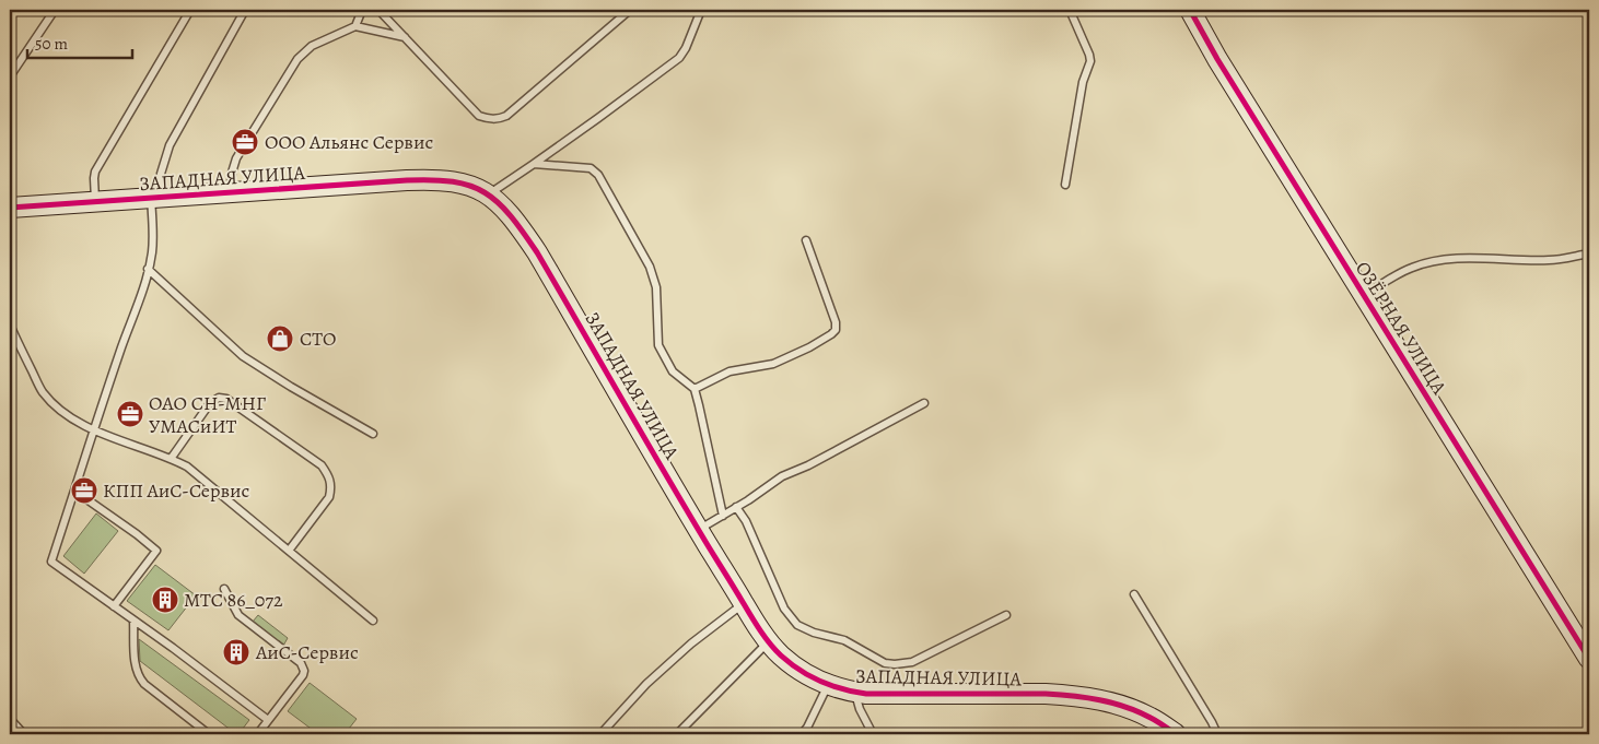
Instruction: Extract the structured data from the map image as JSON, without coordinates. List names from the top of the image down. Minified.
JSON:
{"streets":{"street":["ЗАПАДНАЯ УЛИЦА","ОЗЁРНАЯ УЛИЦА"]},"places":{"office":["ООО Альянс Сервис","ОАО СН-МНГ УМАСиИТ","КПП АиС-Сервис"],"shop":["СТО"],"building":["МТС 86_072","АиС-Сервис"]},"scale_bar":"50 m"}
